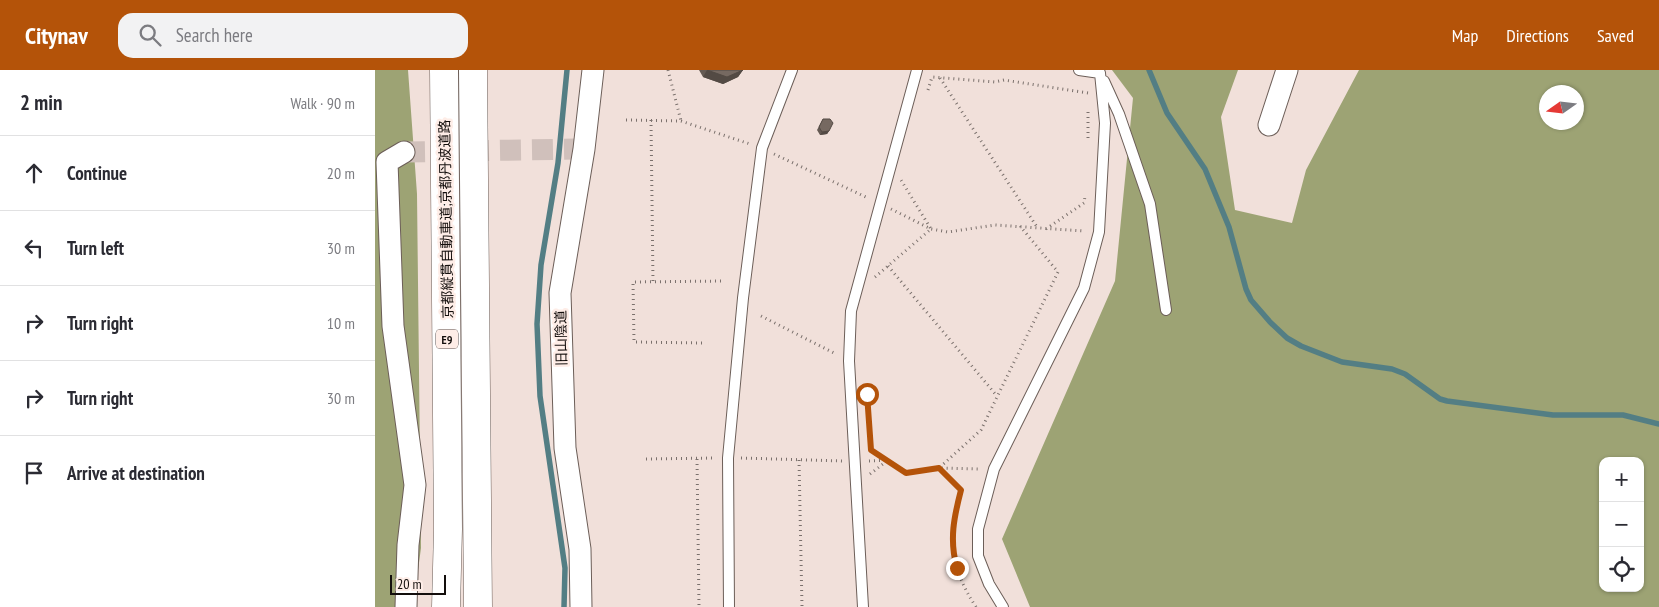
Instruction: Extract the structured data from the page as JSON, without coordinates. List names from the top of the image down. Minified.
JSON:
{"streets":{"highway":["京都縦貫自動車道;京都丹波道路","E9"],"street":["旧山陰道"]},"scale_bar":"20 m","north":"left","page":{"header":"Citynav","search":"Search here","nav":["Map","Directions","Saved"],"heading":["2 min","Walk · 90 m"],"list":[["Continue","20 m"],["Turn left","30 m"],["Turn right","10 m"],["Turn right","30 m"],"Arrive at destination"],"map_buttons":["+","−"],"scale":"20 m"}}
